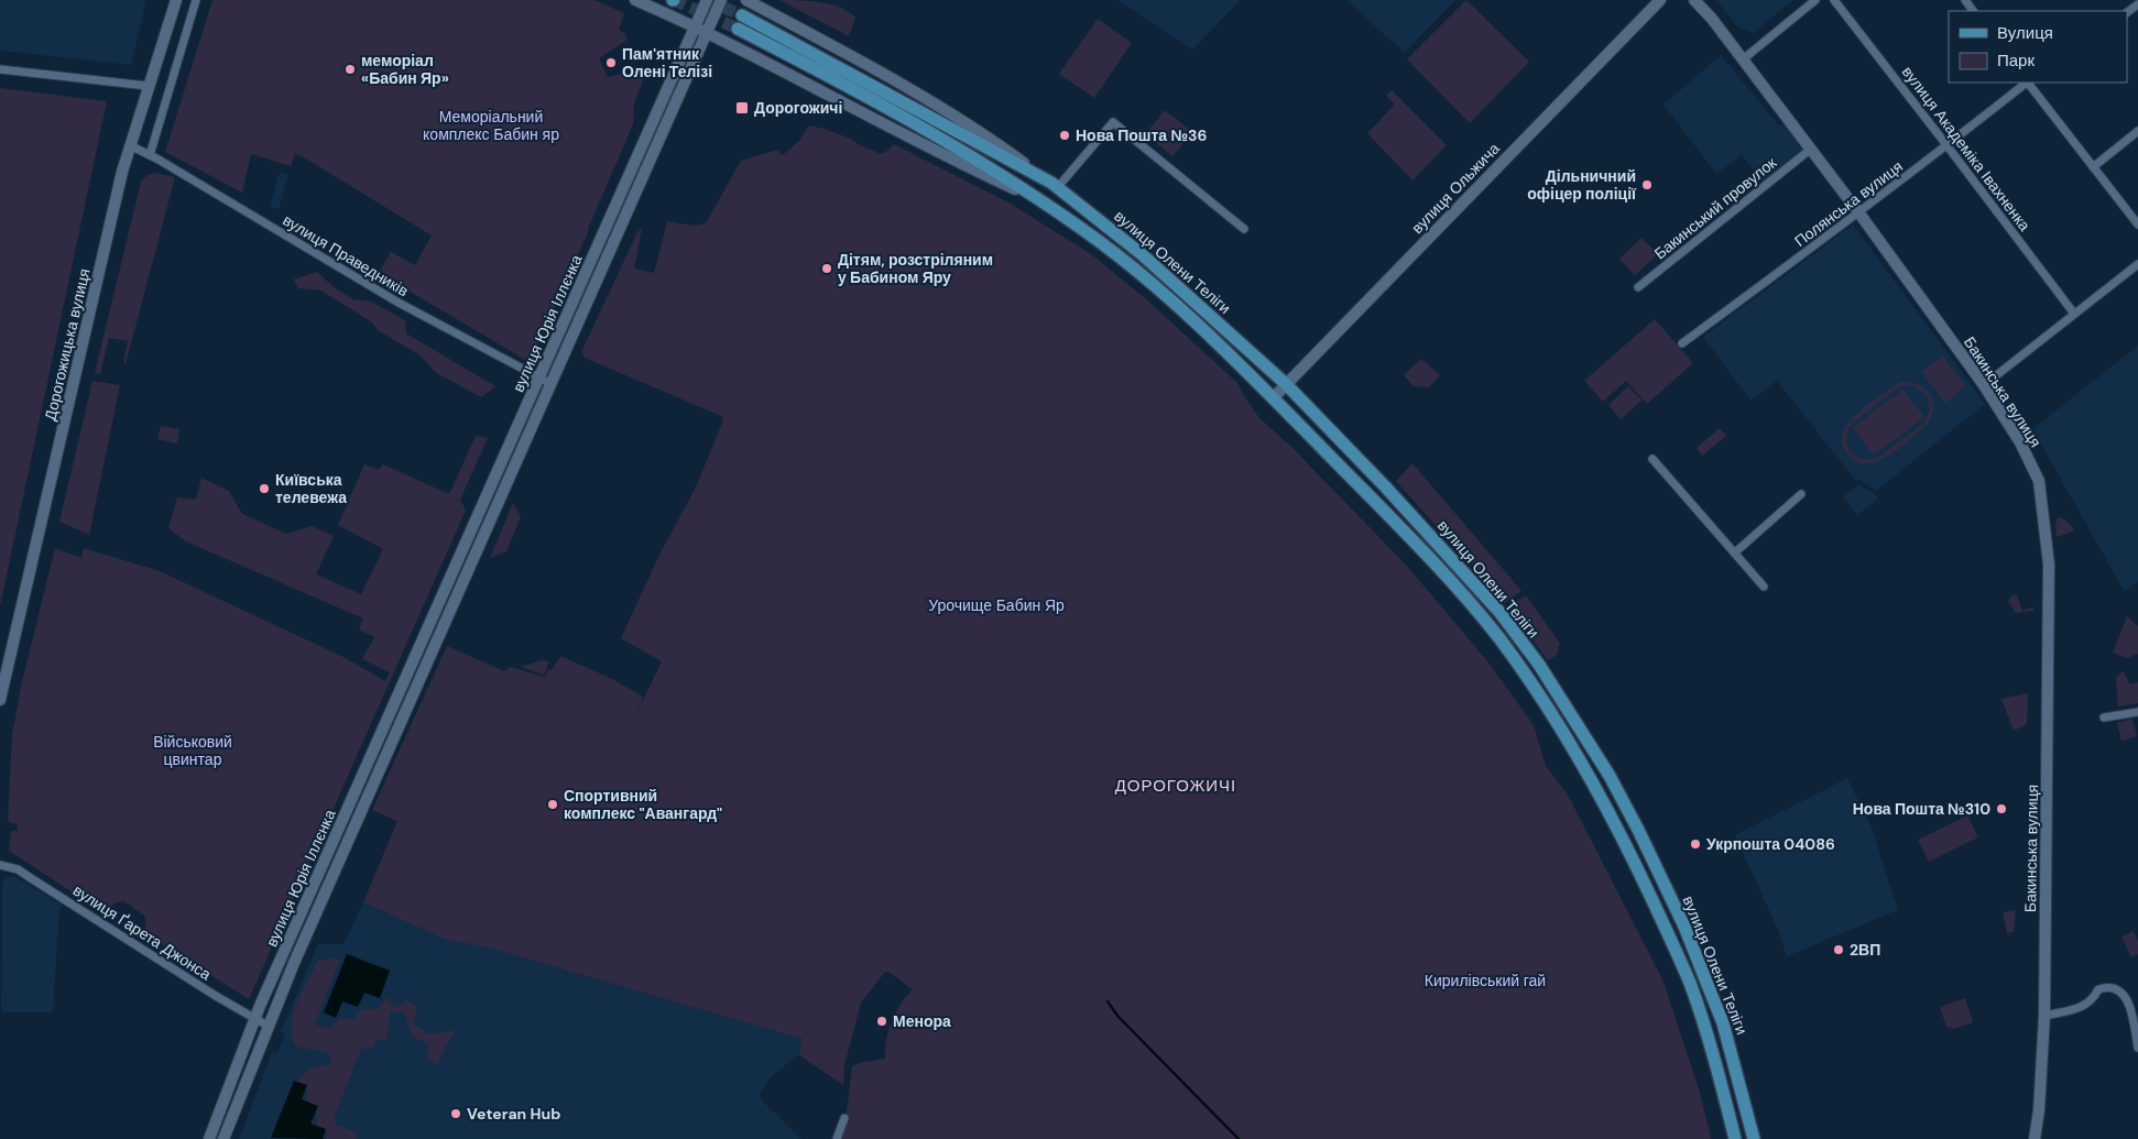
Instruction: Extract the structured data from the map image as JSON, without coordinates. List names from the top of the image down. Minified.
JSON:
{"streets":{"main road":["вулиця Ольжича","вулиця Олени Теліги","вулиця Юрія Іллєнка","Дорогожицька вулиця","Бакинська вулиця"],"street":["вулиця Академіка Івахненка","Полянська вулиця","Бакинський провулок","вулиця Праведників","вулиця Ґарета Джонса"]},"crossings":[["вулиця Академіка Івахненка","Полянська вулиця"],["вулиця Ольжича","вулиця Олени Теліги"],["Полянська вулиця","Бакинська вулиця"],["Бакинський провулок","Бакинська вулиця"],["вулиця Праведників","вулиця Юрія Іллєнка"],["вулиця Праведників","Дорогожицька вулиця"],["вулиця Олени Теліги","вулиця Юрія Іллєнка"],["вулиця Юрія Іллєнка","вулиця Ґарета Джонса"]],"districts":["ДОРОГОЖИЧІ"],"parks":["Меморіальний комплекс Бабин яр","Урочище Бабин Яр","Військовий цвинтар","Кирилівський гай"],"places":{"other":["Пам'ятник Олені Телізі","меморіал «Бабин Яр»","Нова Пошта №36","Дільничний офіцер поліції","Дітям, розстріляним у Бабином Яру","Київська телевежа","Спортивний комплекс \"Авангард\"","Нова Пошта №310","Укрпошта 04086","2ВП","Менора","Veteran Hub"],"transit":["Дорогожичі"]},"legend":["Вулиця","Парк"]}
